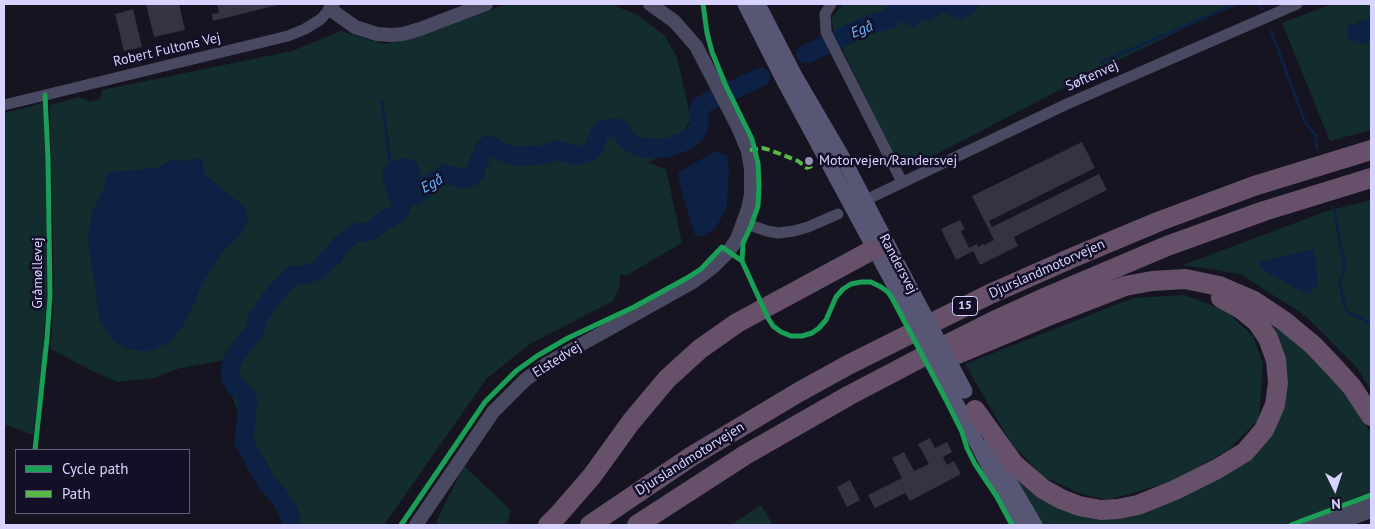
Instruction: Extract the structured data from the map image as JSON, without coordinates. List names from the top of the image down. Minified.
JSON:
{"streets":{"highway":["Djurslandmotorvejen","15"],"main road":["Randersvej"],"street":["Robert Fultons Vej","Søftenvej","Elstedvej"],"cycle path":["Gråmøllevej"]},"water":["Egå"],"places":["Motorvejen/Randersvej"],"legend":["Cycle path","Path"],"north":"bottom"}
